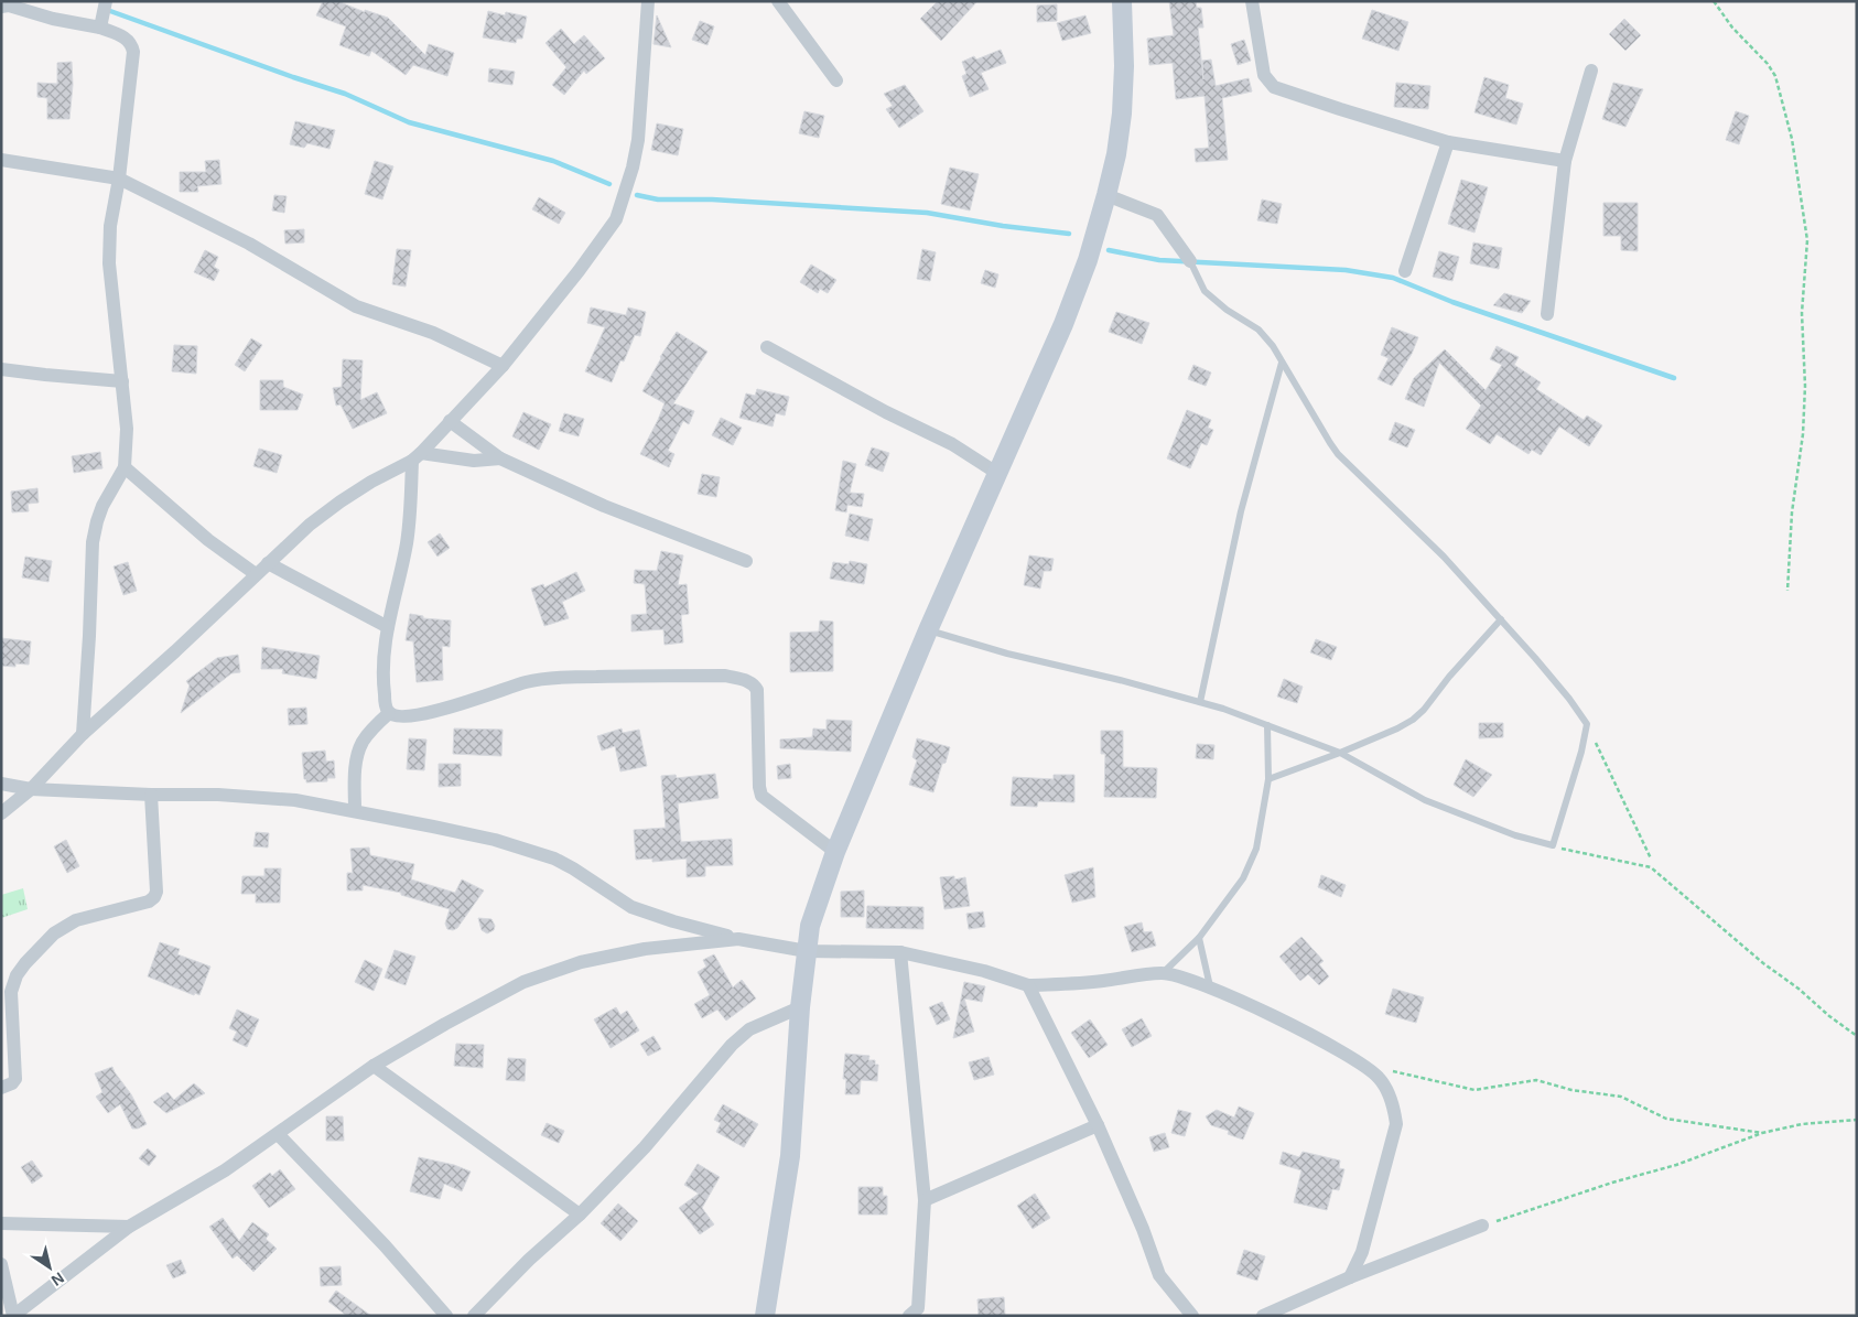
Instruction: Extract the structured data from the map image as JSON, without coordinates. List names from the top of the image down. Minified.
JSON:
{"north":"bottom right"}
